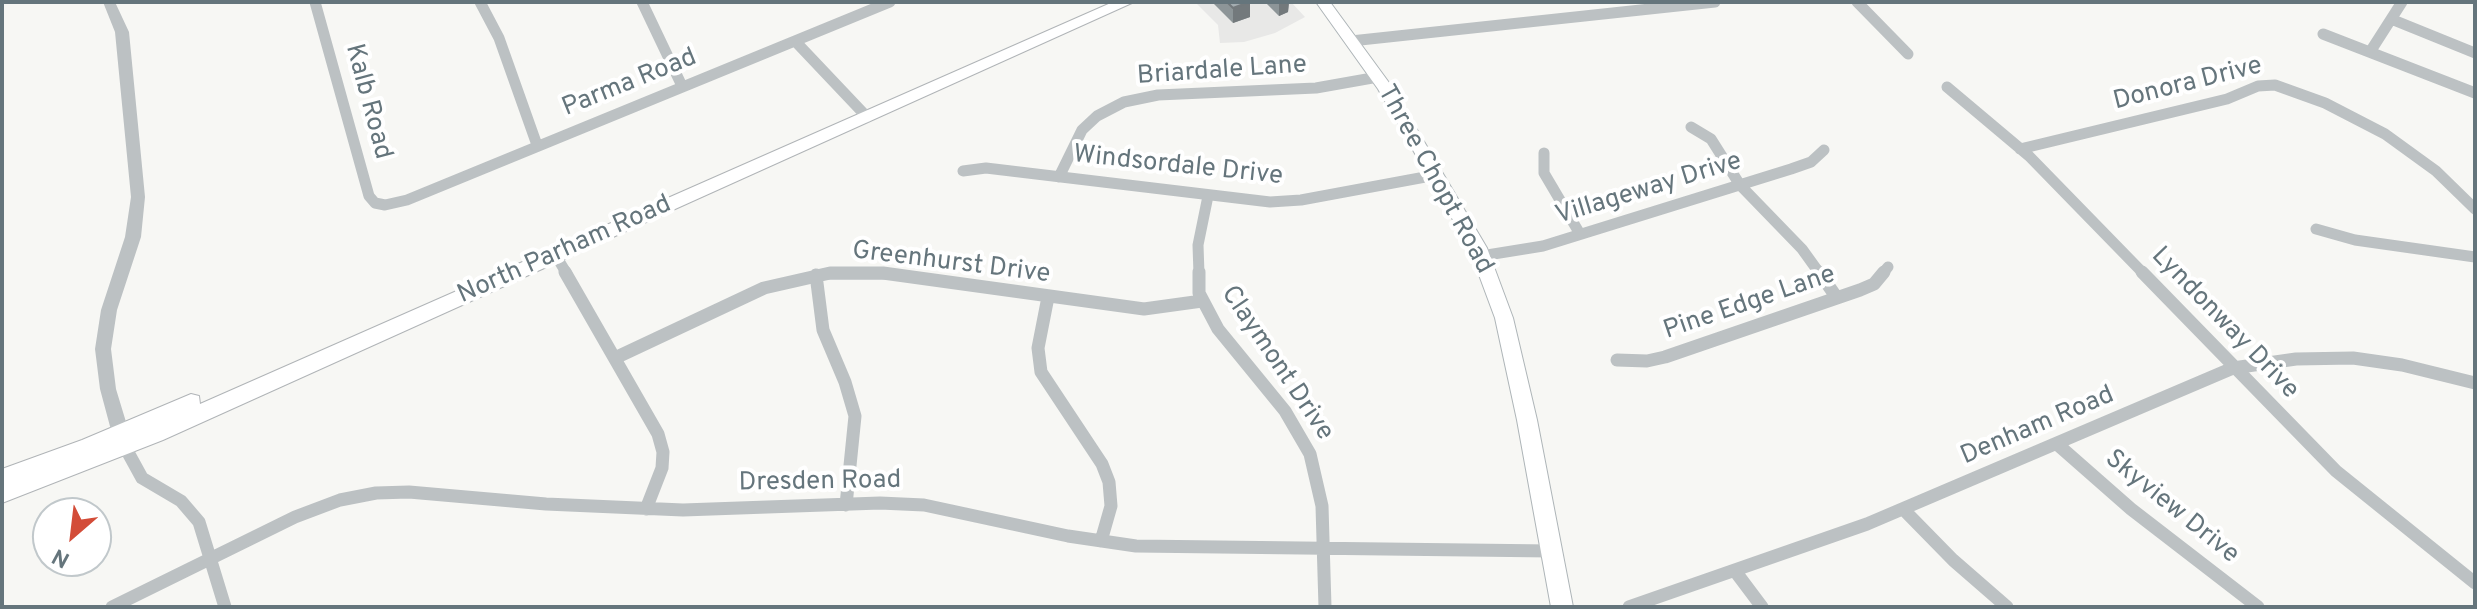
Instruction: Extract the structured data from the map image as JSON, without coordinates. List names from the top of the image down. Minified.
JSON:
{"streets":{"highway":["North Parham Road"],"main road":["Three Chopt Road"],"street":["Briardale Lane","Parma Road","Donora Drive","Kalb Road","Windsordale Drive","Villageway Drive","Greenhurst Drive","Pine Edge Lane","Lyndonway Drive","Claymont Drive","Denham Road","Dresden Road","Skyview Drive"]},"crossings":[["Briardale Lane","Windsordale Drive"],["Briardale Lane","Three Chopt Road"],["Parma Road","Kalb Road"],["Donora Drive","Lyndonway Drive"],["Windsordale Drive","Three Chopt Road"],["Windsordale Drive","Claymont Drive"],["Three Chopt Road","Villageway Drive"],["Three Chopt Road","Dresden Road"],["Greenhurst Drive","Claymont Drive"],["Lyndonway Drive","Denham Road"],["Claymont Drive","Dresden Road"],["Denham Road","Skyview Drive"]],"north":"bottom left"}
